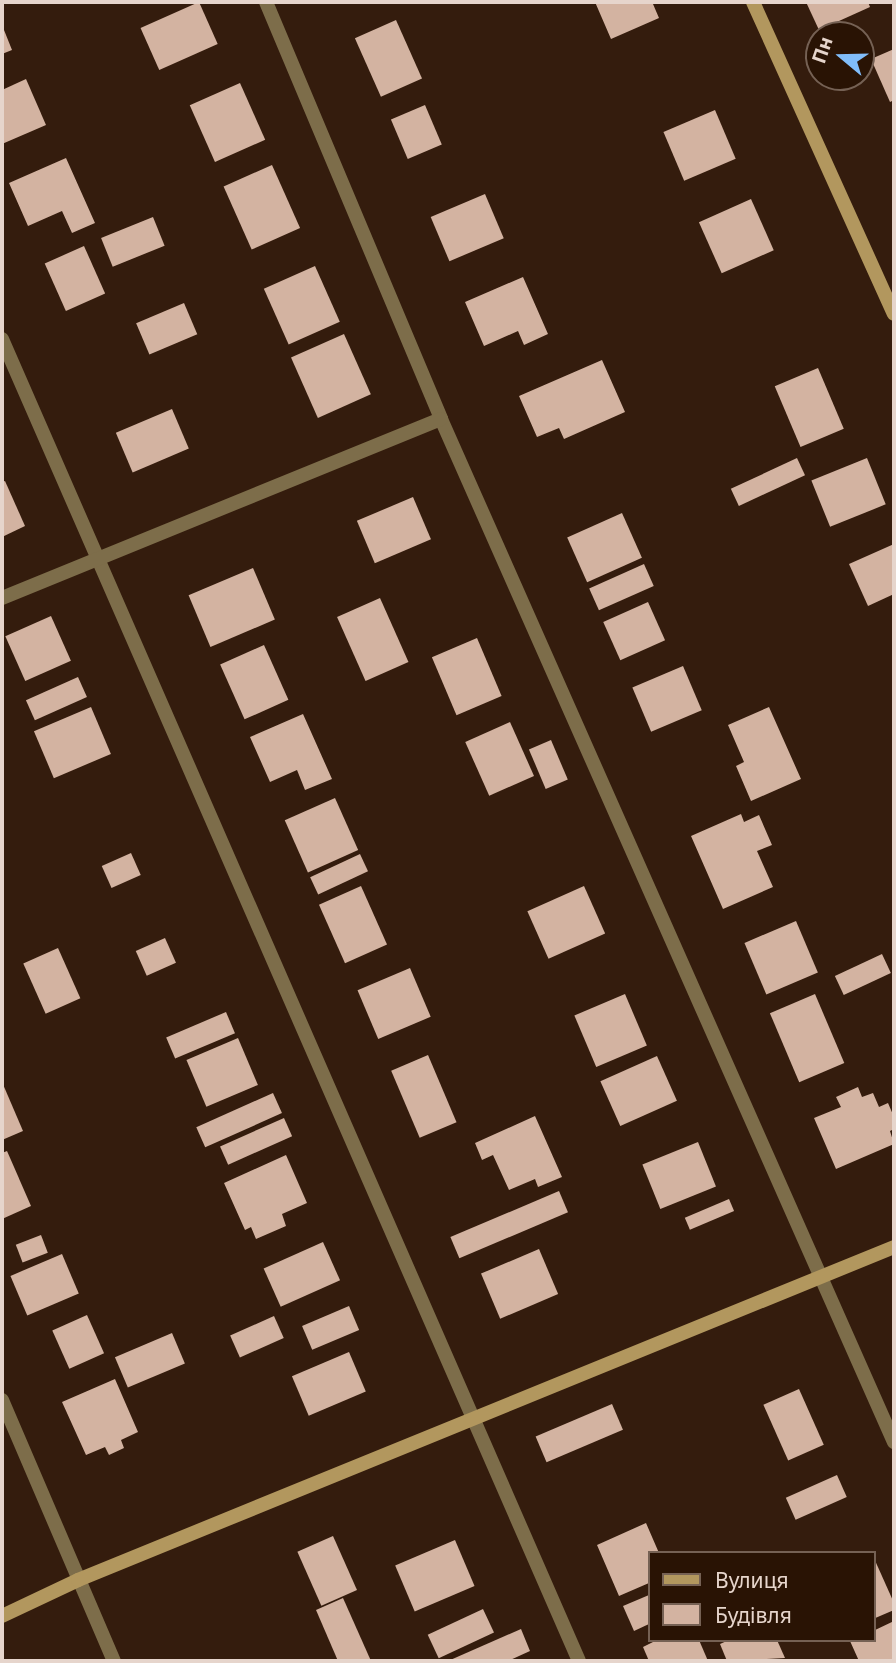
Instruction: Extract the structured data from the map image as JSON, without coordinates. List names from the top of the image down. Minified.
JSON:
{"legend":["Вулиця","Будівля"],"north":"left"}
